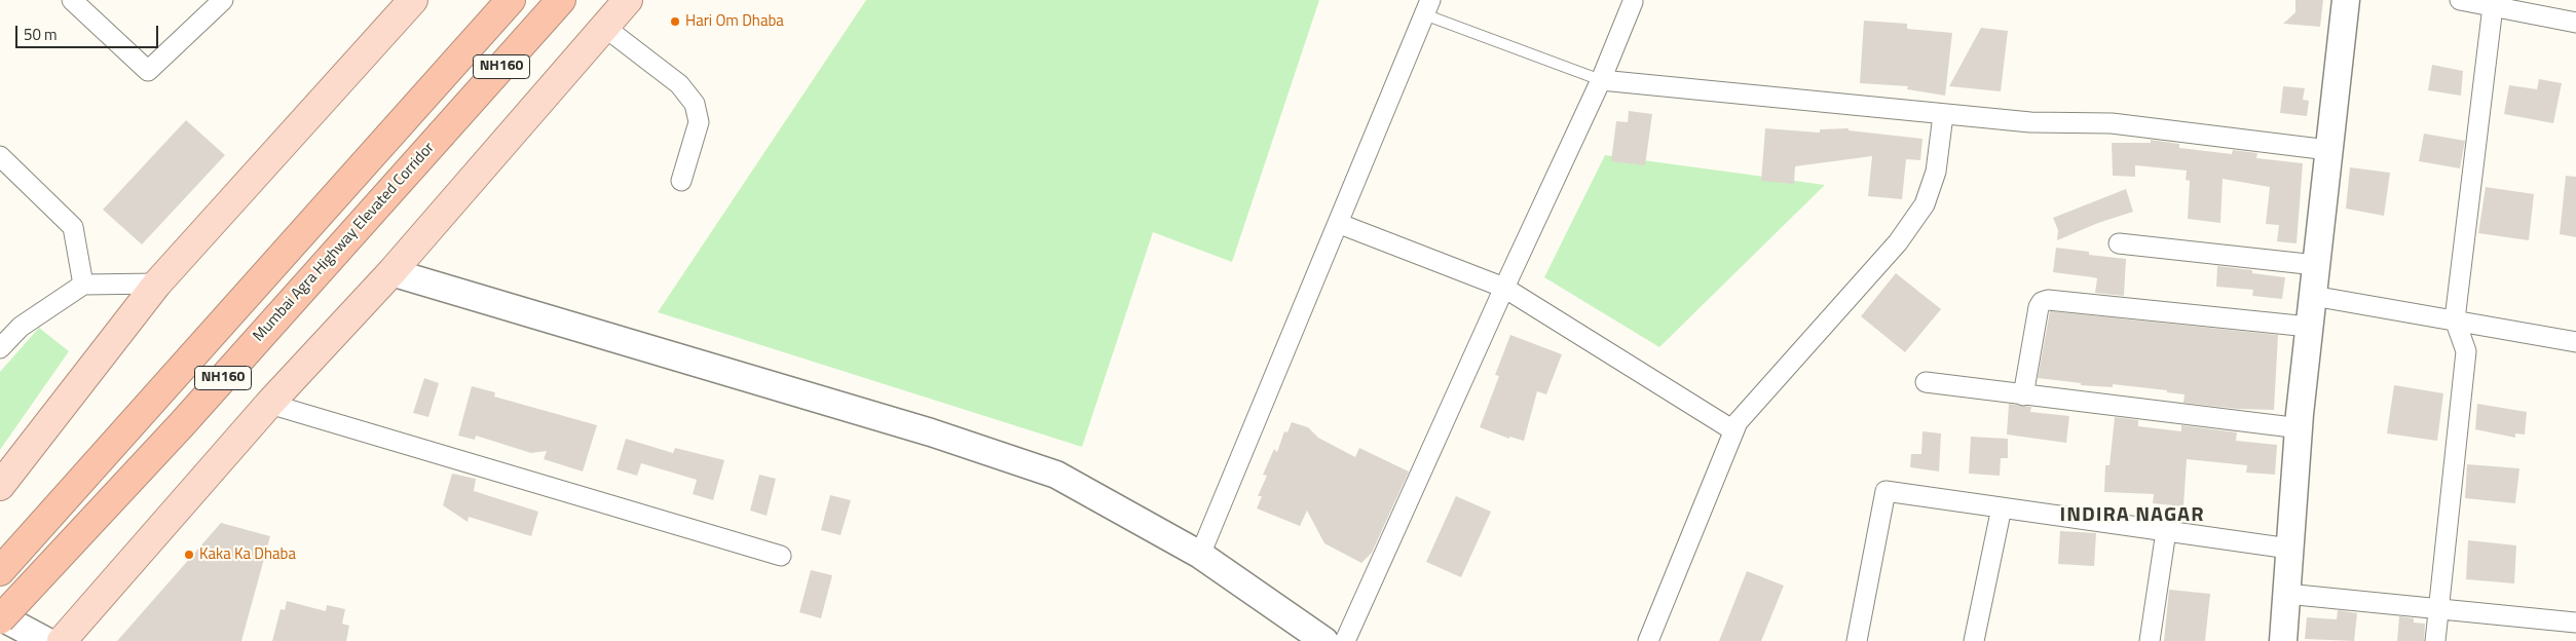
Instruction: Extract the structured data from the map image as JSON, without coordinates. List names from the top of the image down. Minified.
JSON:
{"streets":{"highway":["NH160","Mumbai Agra Highway Elevated Corridor"]},"districts":["INDIRA NAGAR"],"places":["Hari Om Dhaba","Kaka Ka Dhaba"],"scale_bar":"50 m"}
